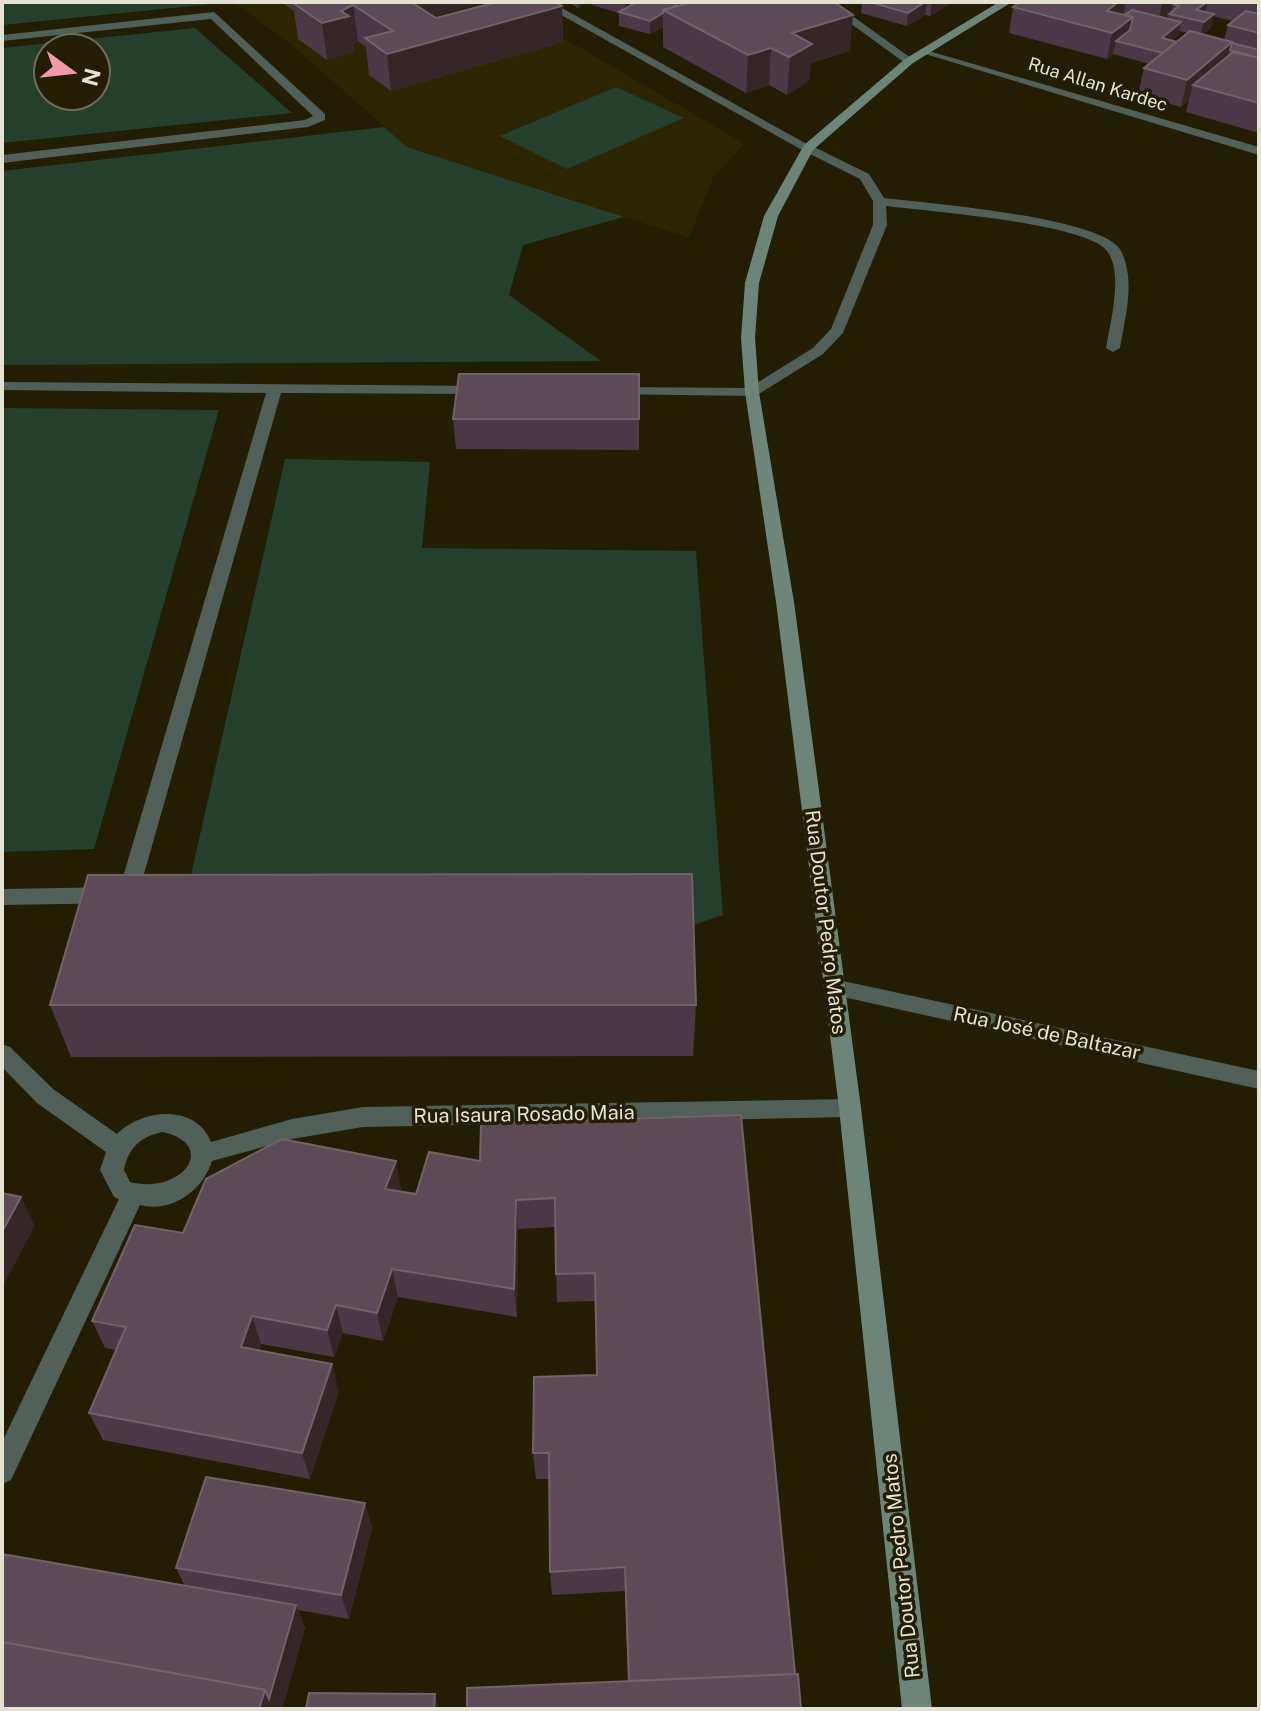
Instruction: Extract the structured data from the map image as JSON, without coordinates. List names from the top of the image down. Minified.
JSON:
{"streets":{"main road":["Rua Doutor Pedro Matos"],"street":["Rua Allan Kardec","Rua José de Baltazar","Rua Isaura Rosado Maia"]},"crossings":[["Rua Doutor Pedro Matos","Rua José de Baltazar"],["Rua Doutor Pedro Matos","Rua Isaura Rosado Maia"]],"north":"right"}
